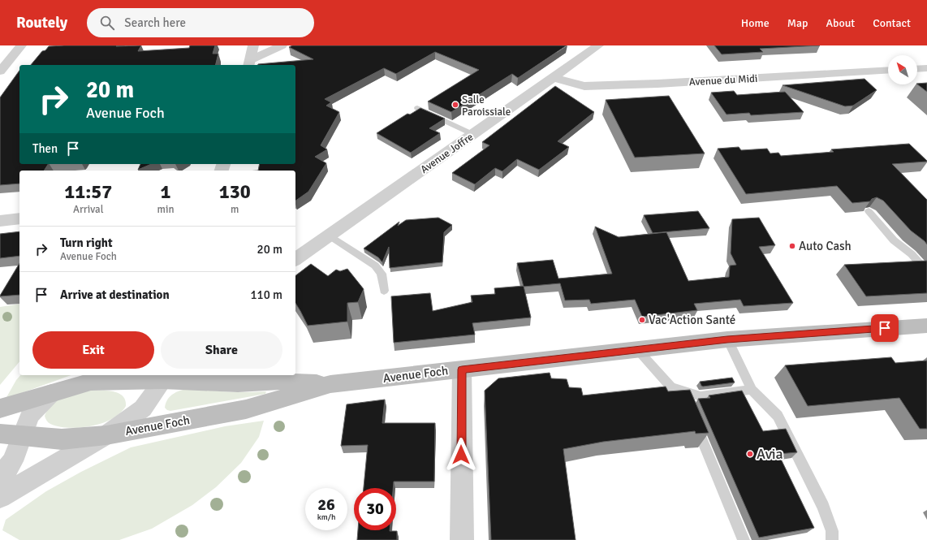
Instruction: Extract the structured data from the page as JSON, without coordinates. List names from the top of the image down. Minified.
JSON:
{"streets":{"main road":["Avenue Foch"],"street":["Avenue du Midi","Avenue Joffre"]},"crossings":[["Avenue du Midi","Avenue Joffre"]],"places":["Salle Paroissiale","Auto Cash","Vac'Action Santé","Avia"],"north":"top left","page":{"header":"Routely","search":"Search here","nav":["Home","Map","About","Contact"],"turn":["20 m","Avenue Foch"],"then":"Then","eta":["11:57","Arrival","1","min","130","m"],"list":[{"name":"Turn right","note":"Avenue Foch","value":"20 m"},{"name":"Arrive at destination","value":"110 m"}],"buttons":["Exit","Share"],"speed":"26 km/h","limit":"30"}}
